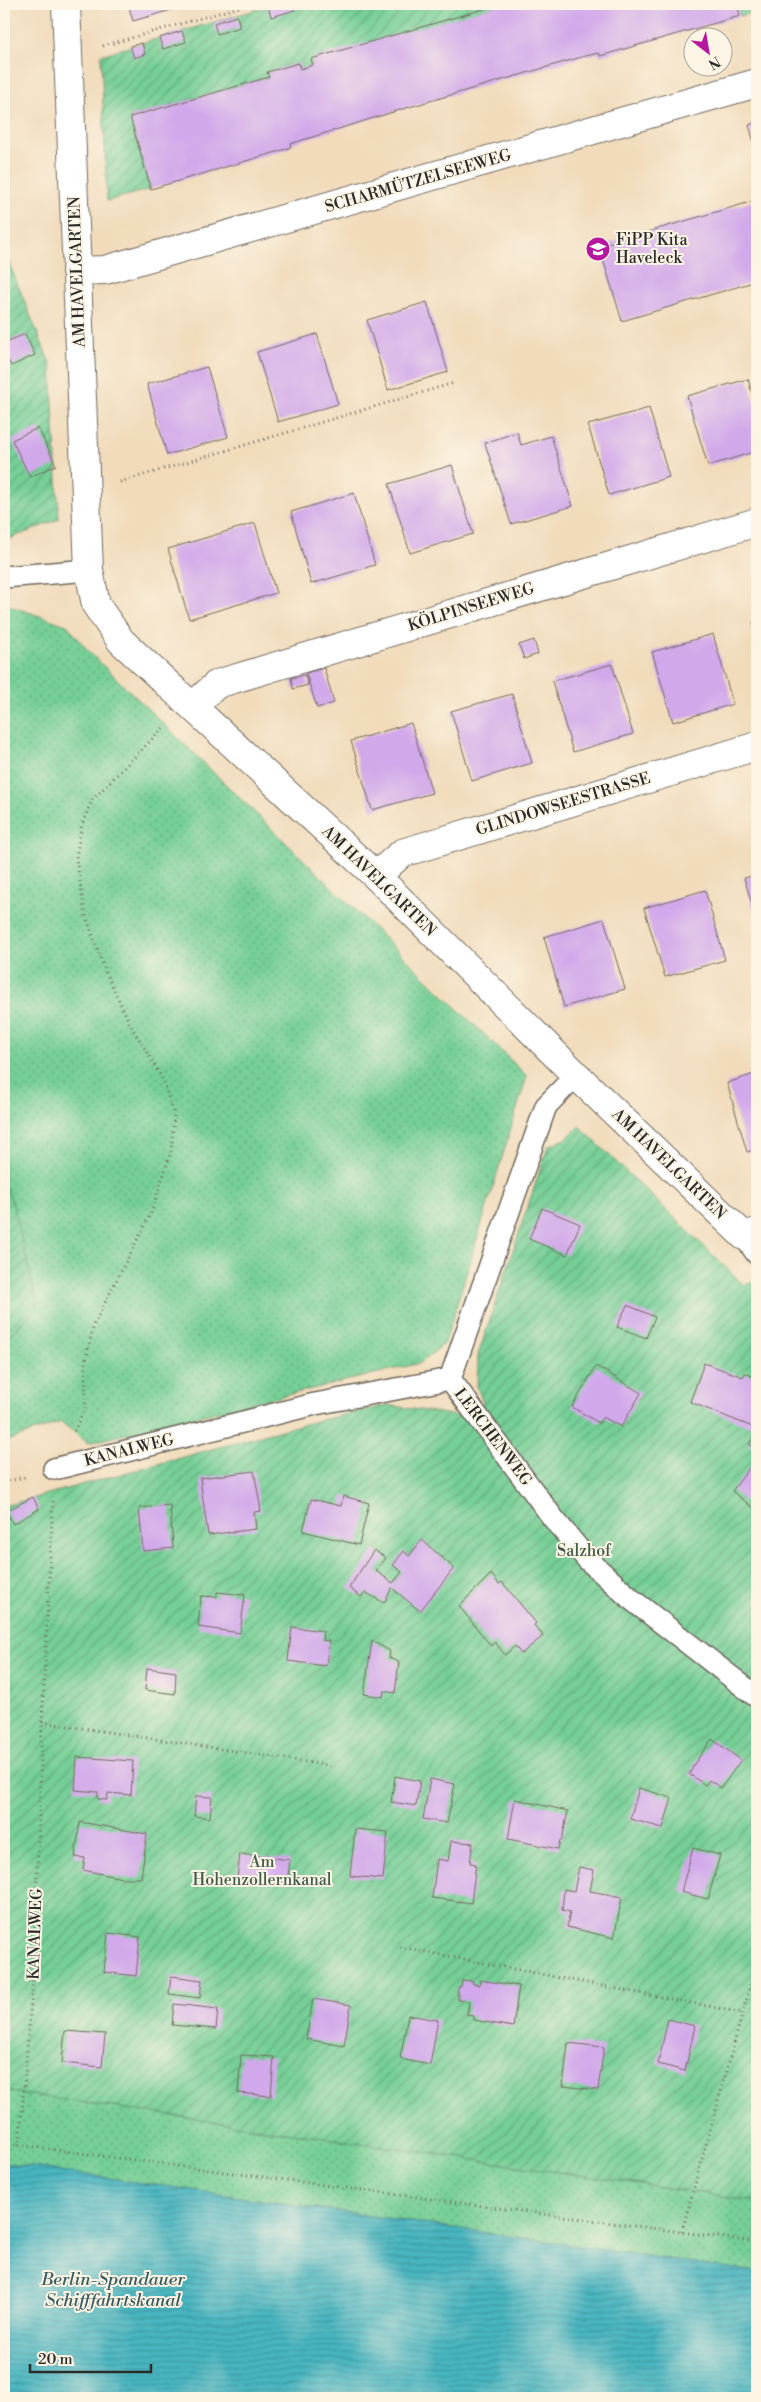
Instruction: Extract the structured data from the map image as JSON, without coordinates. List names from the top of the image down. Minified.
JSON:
{"streets":{"street":["SCHARMÜTZELSEEWEG","AM HAVELGARTEN","KÖLPINSEEWEG","GLINDOWSEESTRASSE"],"lane":["LERCHENWEG","KANALWEG"]},"crossings":[["SCHARMÜTZELSEEWEG","AM HAVELGARTEN"],["AM HAVELGARTEN","KÖLPINSEEWEG"],["AM HAVELGARTEN","GLINDOWSEESTRASSE"],["AM HAVELGARTEN","LERCHENWEG"],["LERCHENWEG","KANALWEG"]],"water":["Berlin-Spandauer Schifffahrtskanal"],"parks":["Salzhof","Am Hohenzollernkanal"],"places":{"school or university":["FiPP Kita Haveleck"]},"scale_bar":"20 m","north":"bottom right"}
